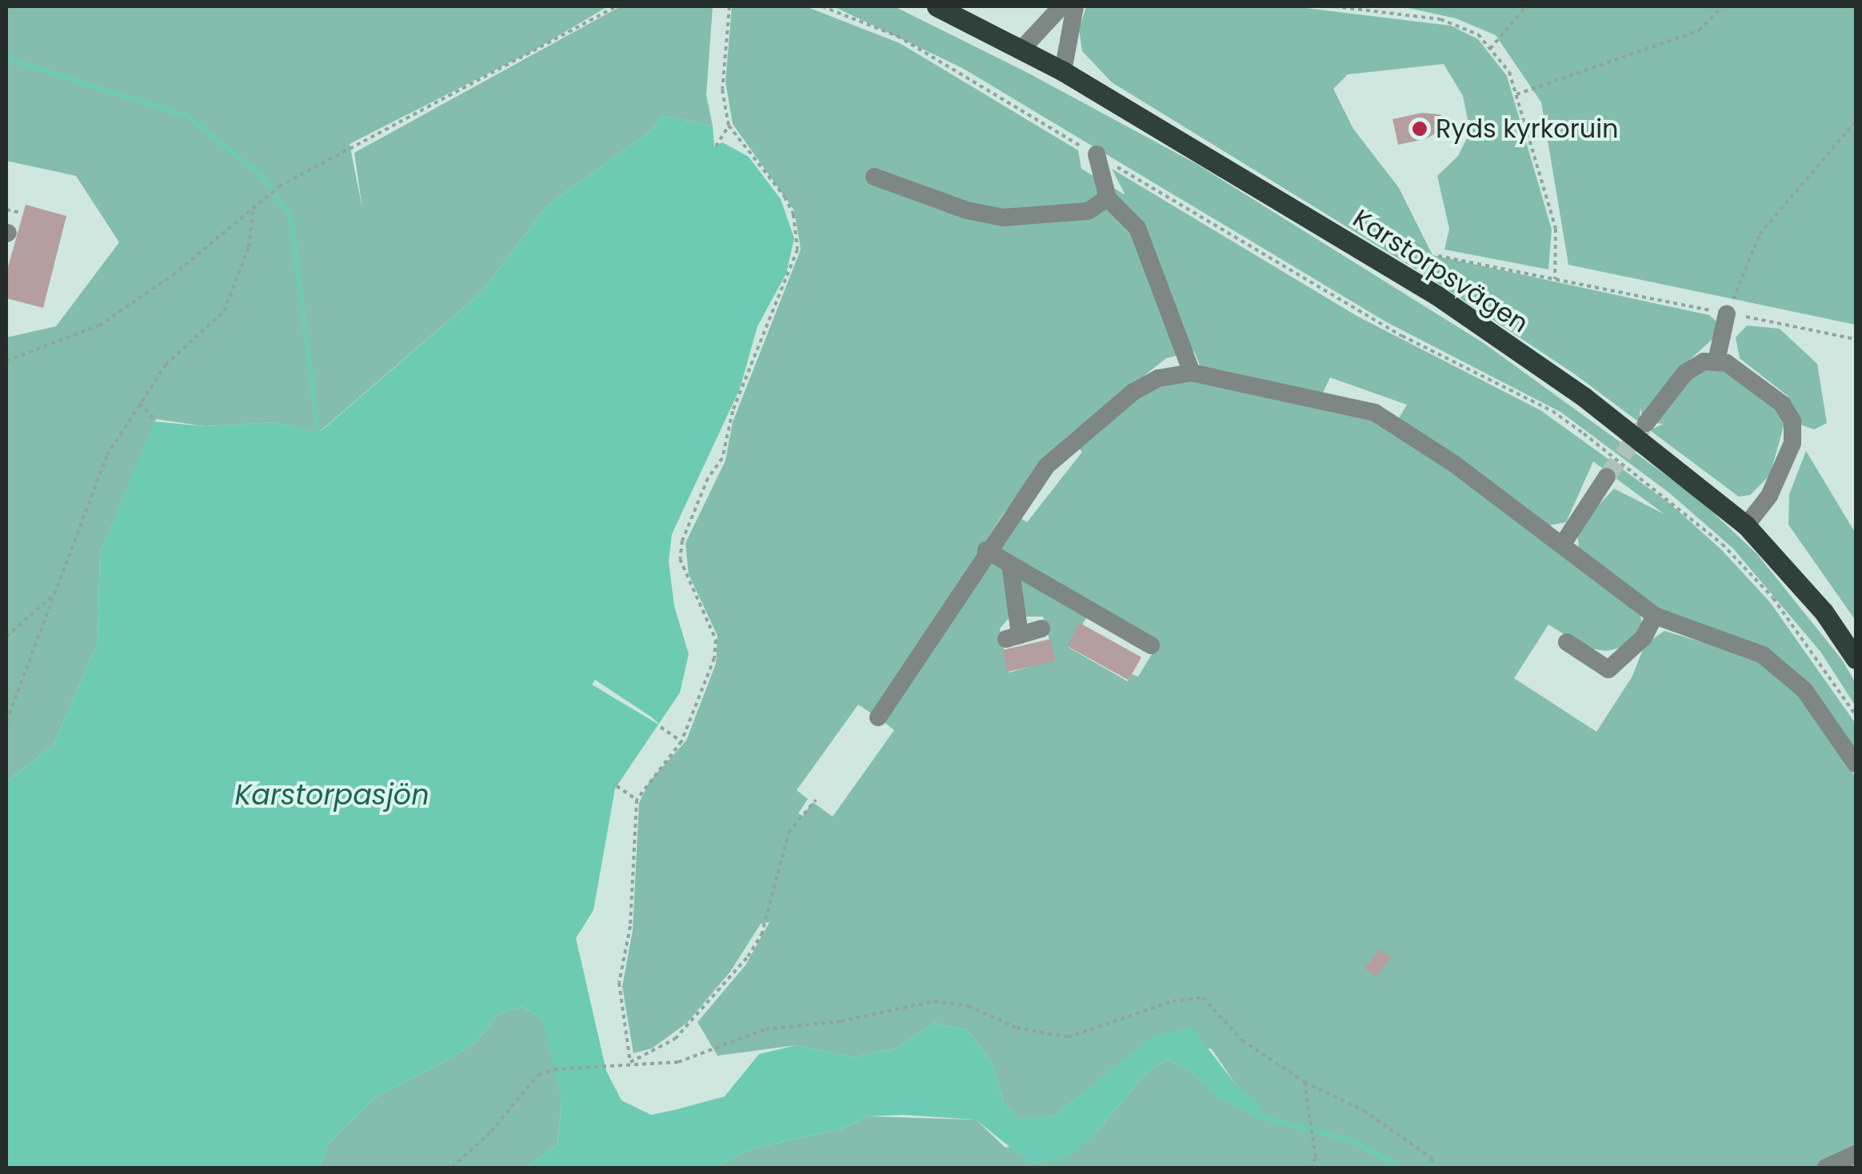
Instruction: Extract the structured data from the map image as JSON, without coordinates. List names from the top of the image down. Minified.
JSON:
{"streets":{"main road":["Karstorpsvägen"]},"water":["Karstorpasjön"],"places":["Ryds kyrkoruin"]}
